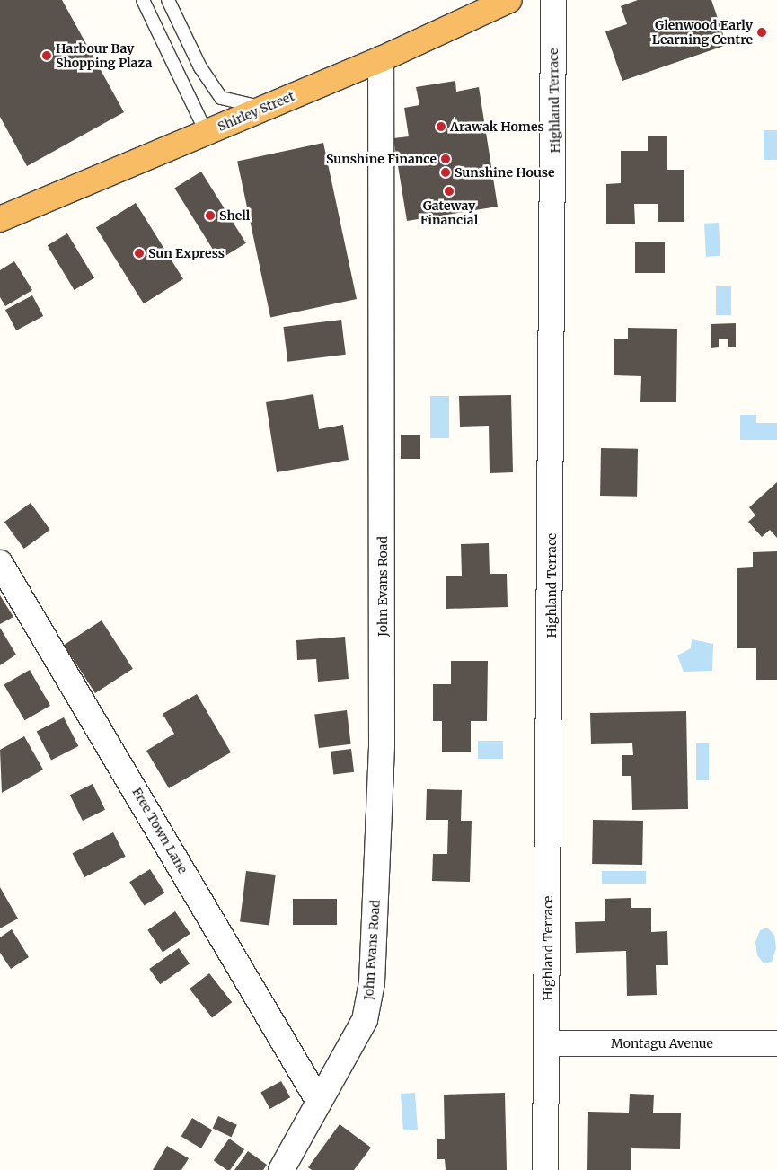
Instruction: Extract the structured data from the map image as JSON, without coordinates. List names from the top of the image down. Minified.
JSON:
{"streets":{"highway":["Shirley Street"],"street":["Highland Terrace","John Evans Road","Free Town Lane","Montagu Avenue"]},"crossings":[["Highland Terrace","Montagu Avenue"],["Shirley Street","John Evans Road"],["John Evans Road","Free Town Lane"]],"places":["Glenwood Early Learning Centre","Harbour Bay Shopping Plaza","Arawak Homes","Sunshine Finance","Sunshine House","Gateway Financial","Shell","Sun Express"]}
